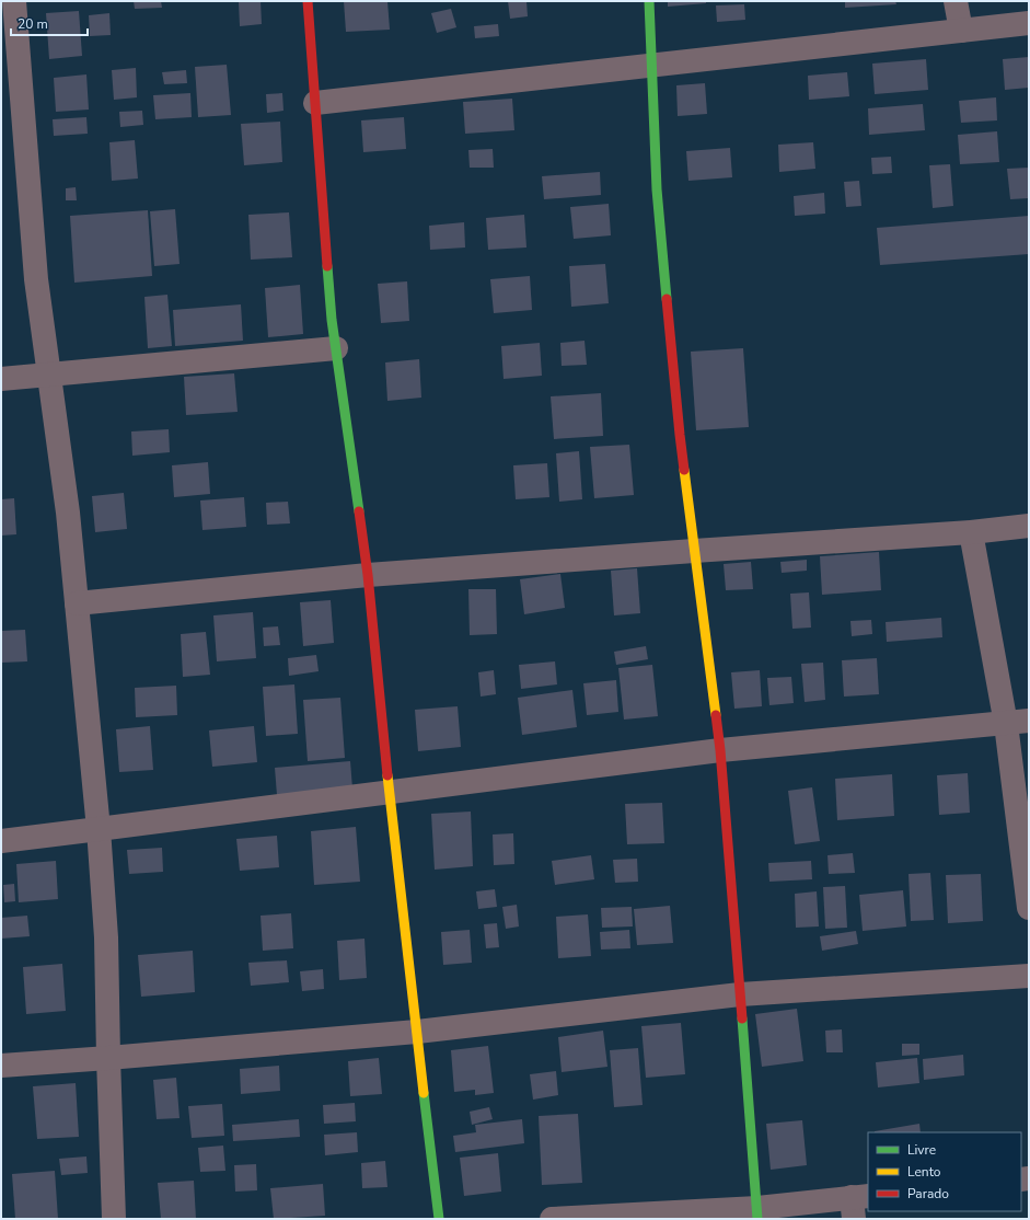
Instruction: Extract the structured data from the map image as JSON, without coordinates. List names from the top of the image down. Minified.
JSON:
{"legend":["Livre","Lento","Parado"],"scale_bar":"20 m"}
